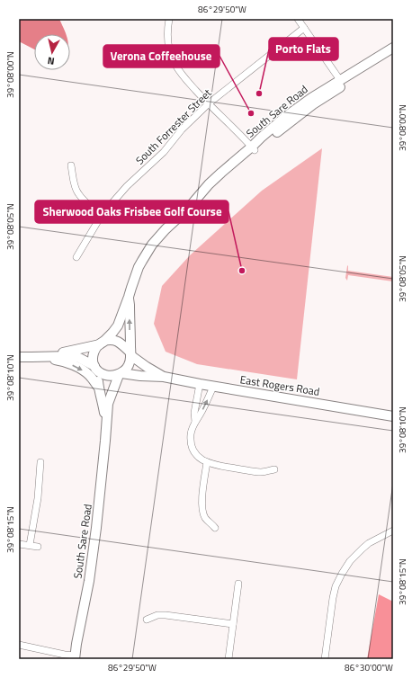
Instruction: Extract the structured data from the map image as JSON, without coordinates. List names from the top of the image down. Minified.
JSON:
{"streets":{"main road":["South Sare Road","East Rogers Road"],"street":["South Forrester Street"]},"crossings":[["South Sare Road","East Rogers Road"]],"places":["Porto Flats","Verona Coffeehouse","Sherwood Oaks Frisbee Golf Course"],"north":"bottom","coordinates":["86°29'50\"W","39°08'00\"N","39°08'05\"N","39°08'10\"N","39°08'15\"N","86°30'00\"W"]}
